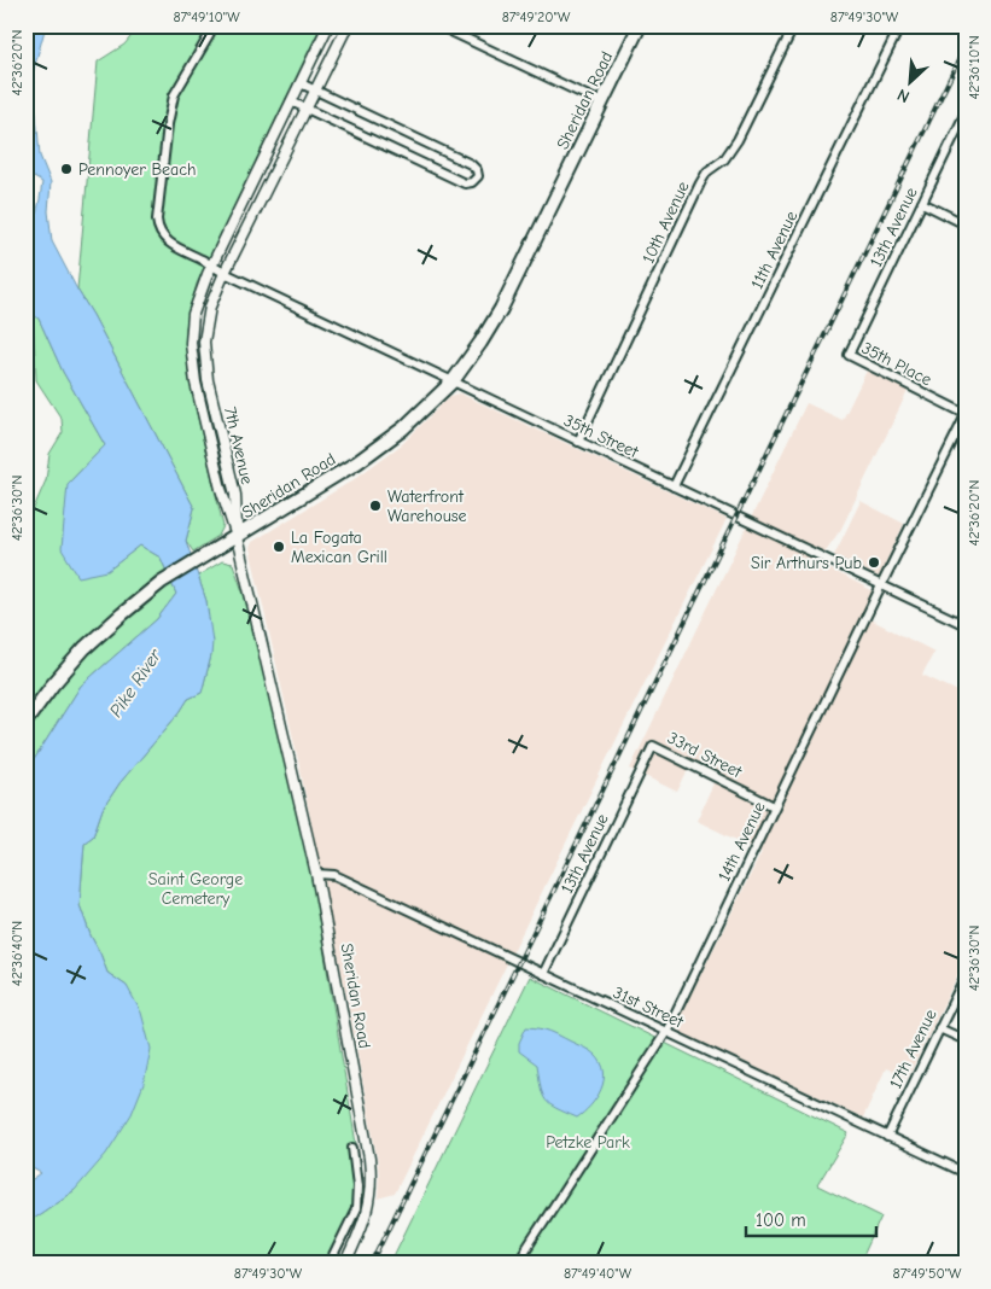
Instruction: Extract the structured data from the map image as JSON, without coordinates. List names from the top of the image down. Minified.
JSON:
{"streets":{"main road":["Sheridan Road"],"street":["10th Avenue","13th Avenue","11th Avenue","35th Place","35th Street","7th Avenue","33rd Street","14th Avenue","31st Street","17th Avenue"]},"crossings":[["Sheridan Road","35th Street"],["Sheridan Road","7th Avenue"],["Sheridan Road","31st Street"],["10th Avenue","35th Street"],["13th Avenue","35th Place"],["13th Avenue","33rd Street"],["13th Avenue","31st Street"],["11th Avenue","35th Street"],["35th Place","14th Avenue"],["35th Street","7th Avenue"],["35th Street","14th Avenue"],["33rd Street","14th Avenue"],["14th Avenue","31st Street"],["31st Street","17th Avenue"]],"water":["Pike River"],"parks":["Saint George Cemetery","Petzke Park"],"places":["Pennoyer Beach","Waterfront Warehouse","La Fogata Mexican Grill","Sir Arthurs Pub"],"scale_bar":"100 m","north":"bottom left","coordinates":["87°49'10\"W","87°49'20\"W","87°49'30\"W","42°36'20\"N","42°36'10\"N","42°36'30\"N","42°36'40\"N","87°49'40\"W","87°49'50\"W"]}
